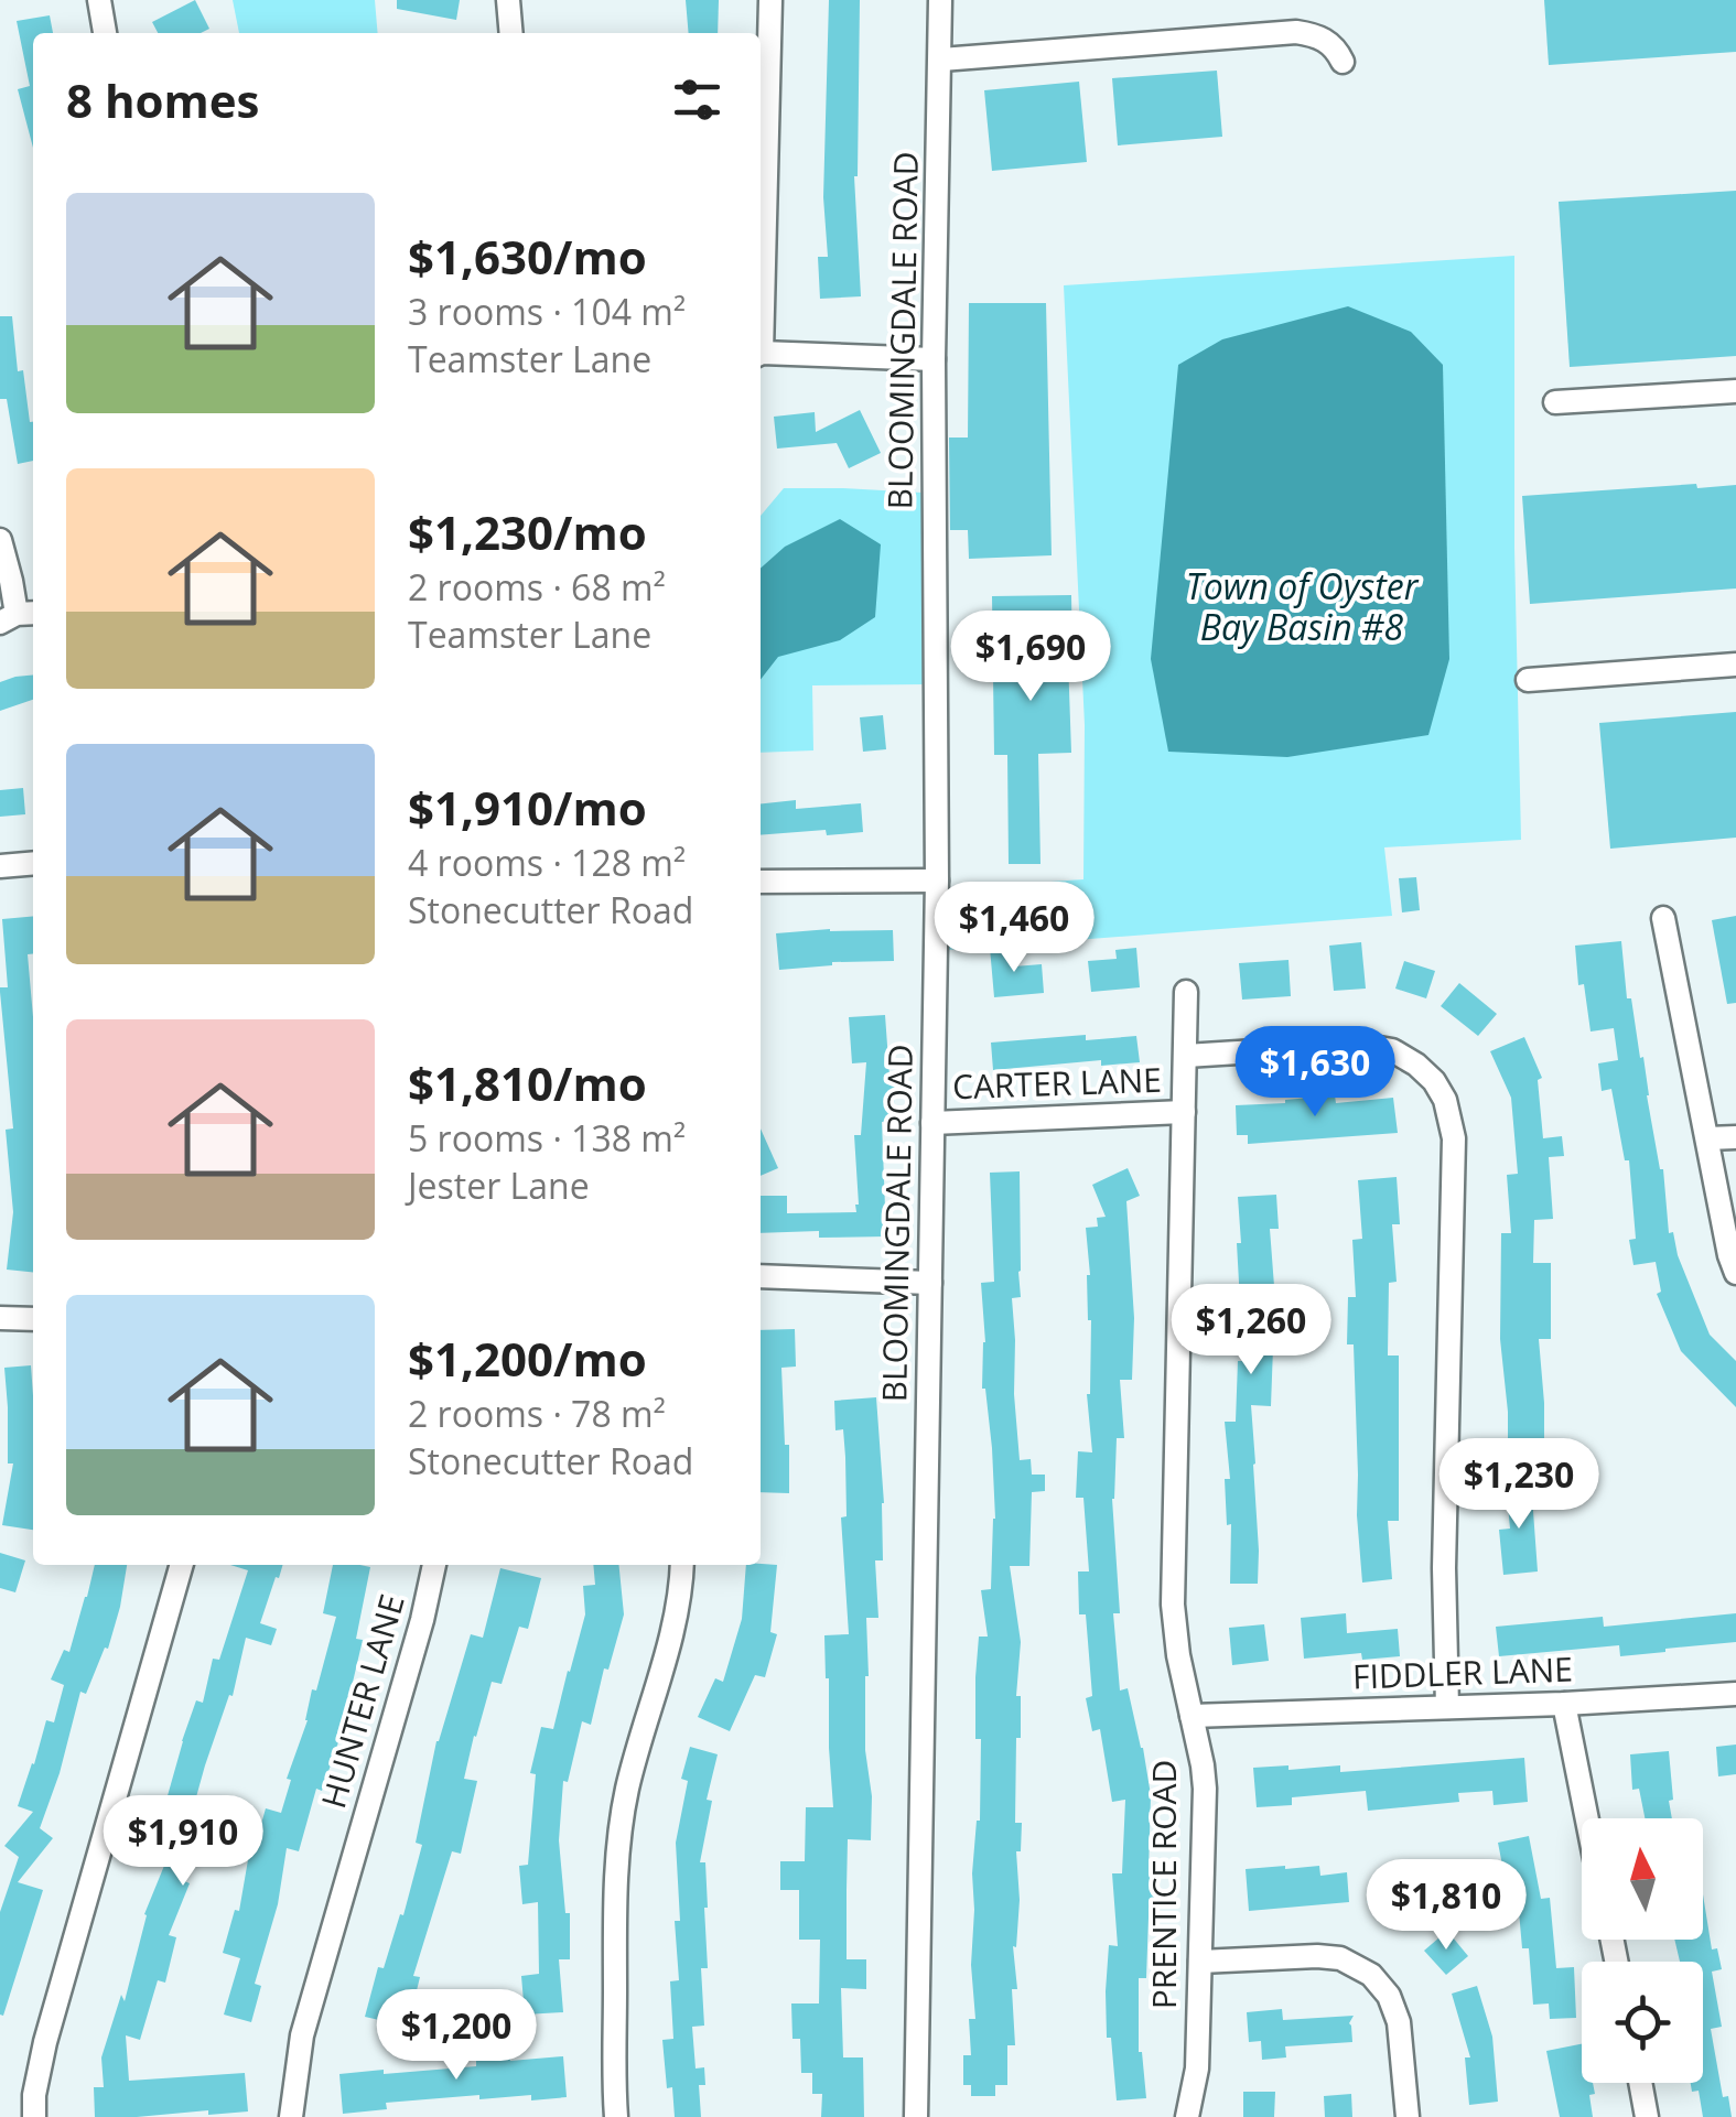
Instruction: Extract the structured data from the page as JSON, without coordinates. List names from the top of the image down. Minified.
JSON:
{"streets":{"street":["BLOOMINGDALE ROAD","CARTER LANE","FIDDLER LANE","HUNTER LANE","PRENTICE ROAD"]},"crossings":[["BLOOMINGDALE ROAD","CARTER LANE"],["CARTER LANE","PRENTICE ROAD"],["FIDDLER LANE","PRENTICE ROAD"]],"water":["Town of Oyster Bay Basin #8"],"north":"top","page":{"heading":"8 homes","list":[{"name":"$1,630/mo","note":"3 rooms · 104 m² · Teamster Lane"},{"name":"$1,230/mo","note":"2 rooms · 68 m² · Teamster Lane"},{"name":"$1,910/mo","note":"4 rooms · 128 m² · Stonecutter Road"},{"name":"$1,810/mo","note":"5 rooms · 138 m² · Jester Lane"},{"name":"$1,200/mo","note":"2 rooms · 78 m² · Stonecutter Road"}],"price":["$1,690","$1,460","$1,630","$1,260","$1,230","$1,910","$1,810","$1,200"]}}
